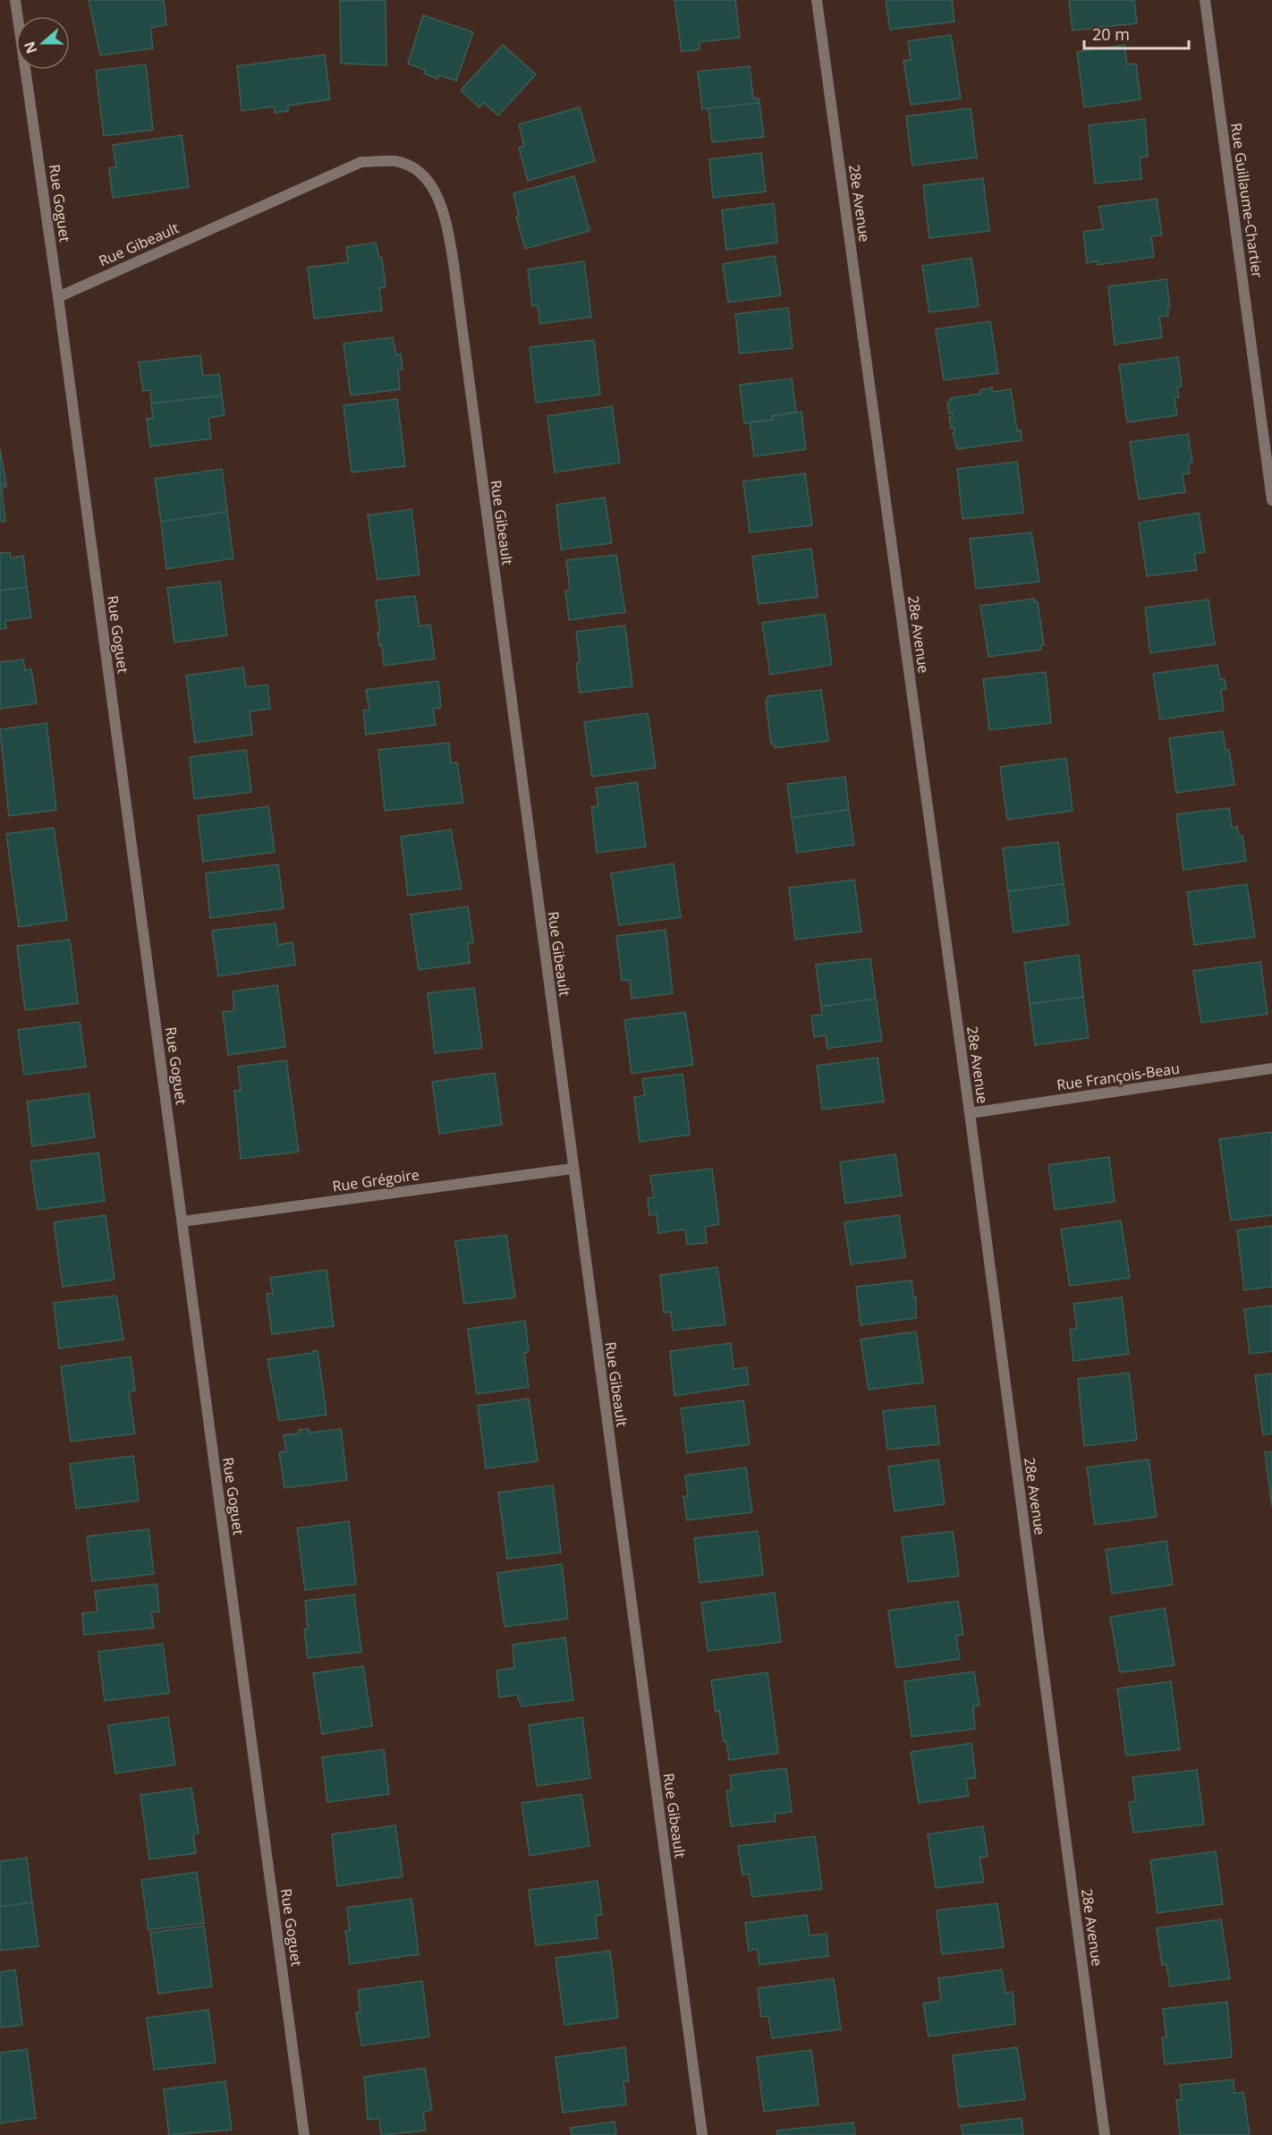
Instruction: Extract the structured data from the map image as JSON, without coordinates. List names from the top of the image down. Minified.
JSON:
{"streets":{"street":["Rue Guillaume-Chartier","Rue Goguet","28e Avenue","Rue Gibeault","Rue François-Beau","Rue Grégoire"]},"crossings":[["Rue Goguet","Rue Gibeault"],["Rue Goguet","Rue Grégoire"],["28e Avenue","Rue François-Beau"],["Rue Gibeault","Rue Grégoire"]],"scale_bar":"20 m","north":"left"}
